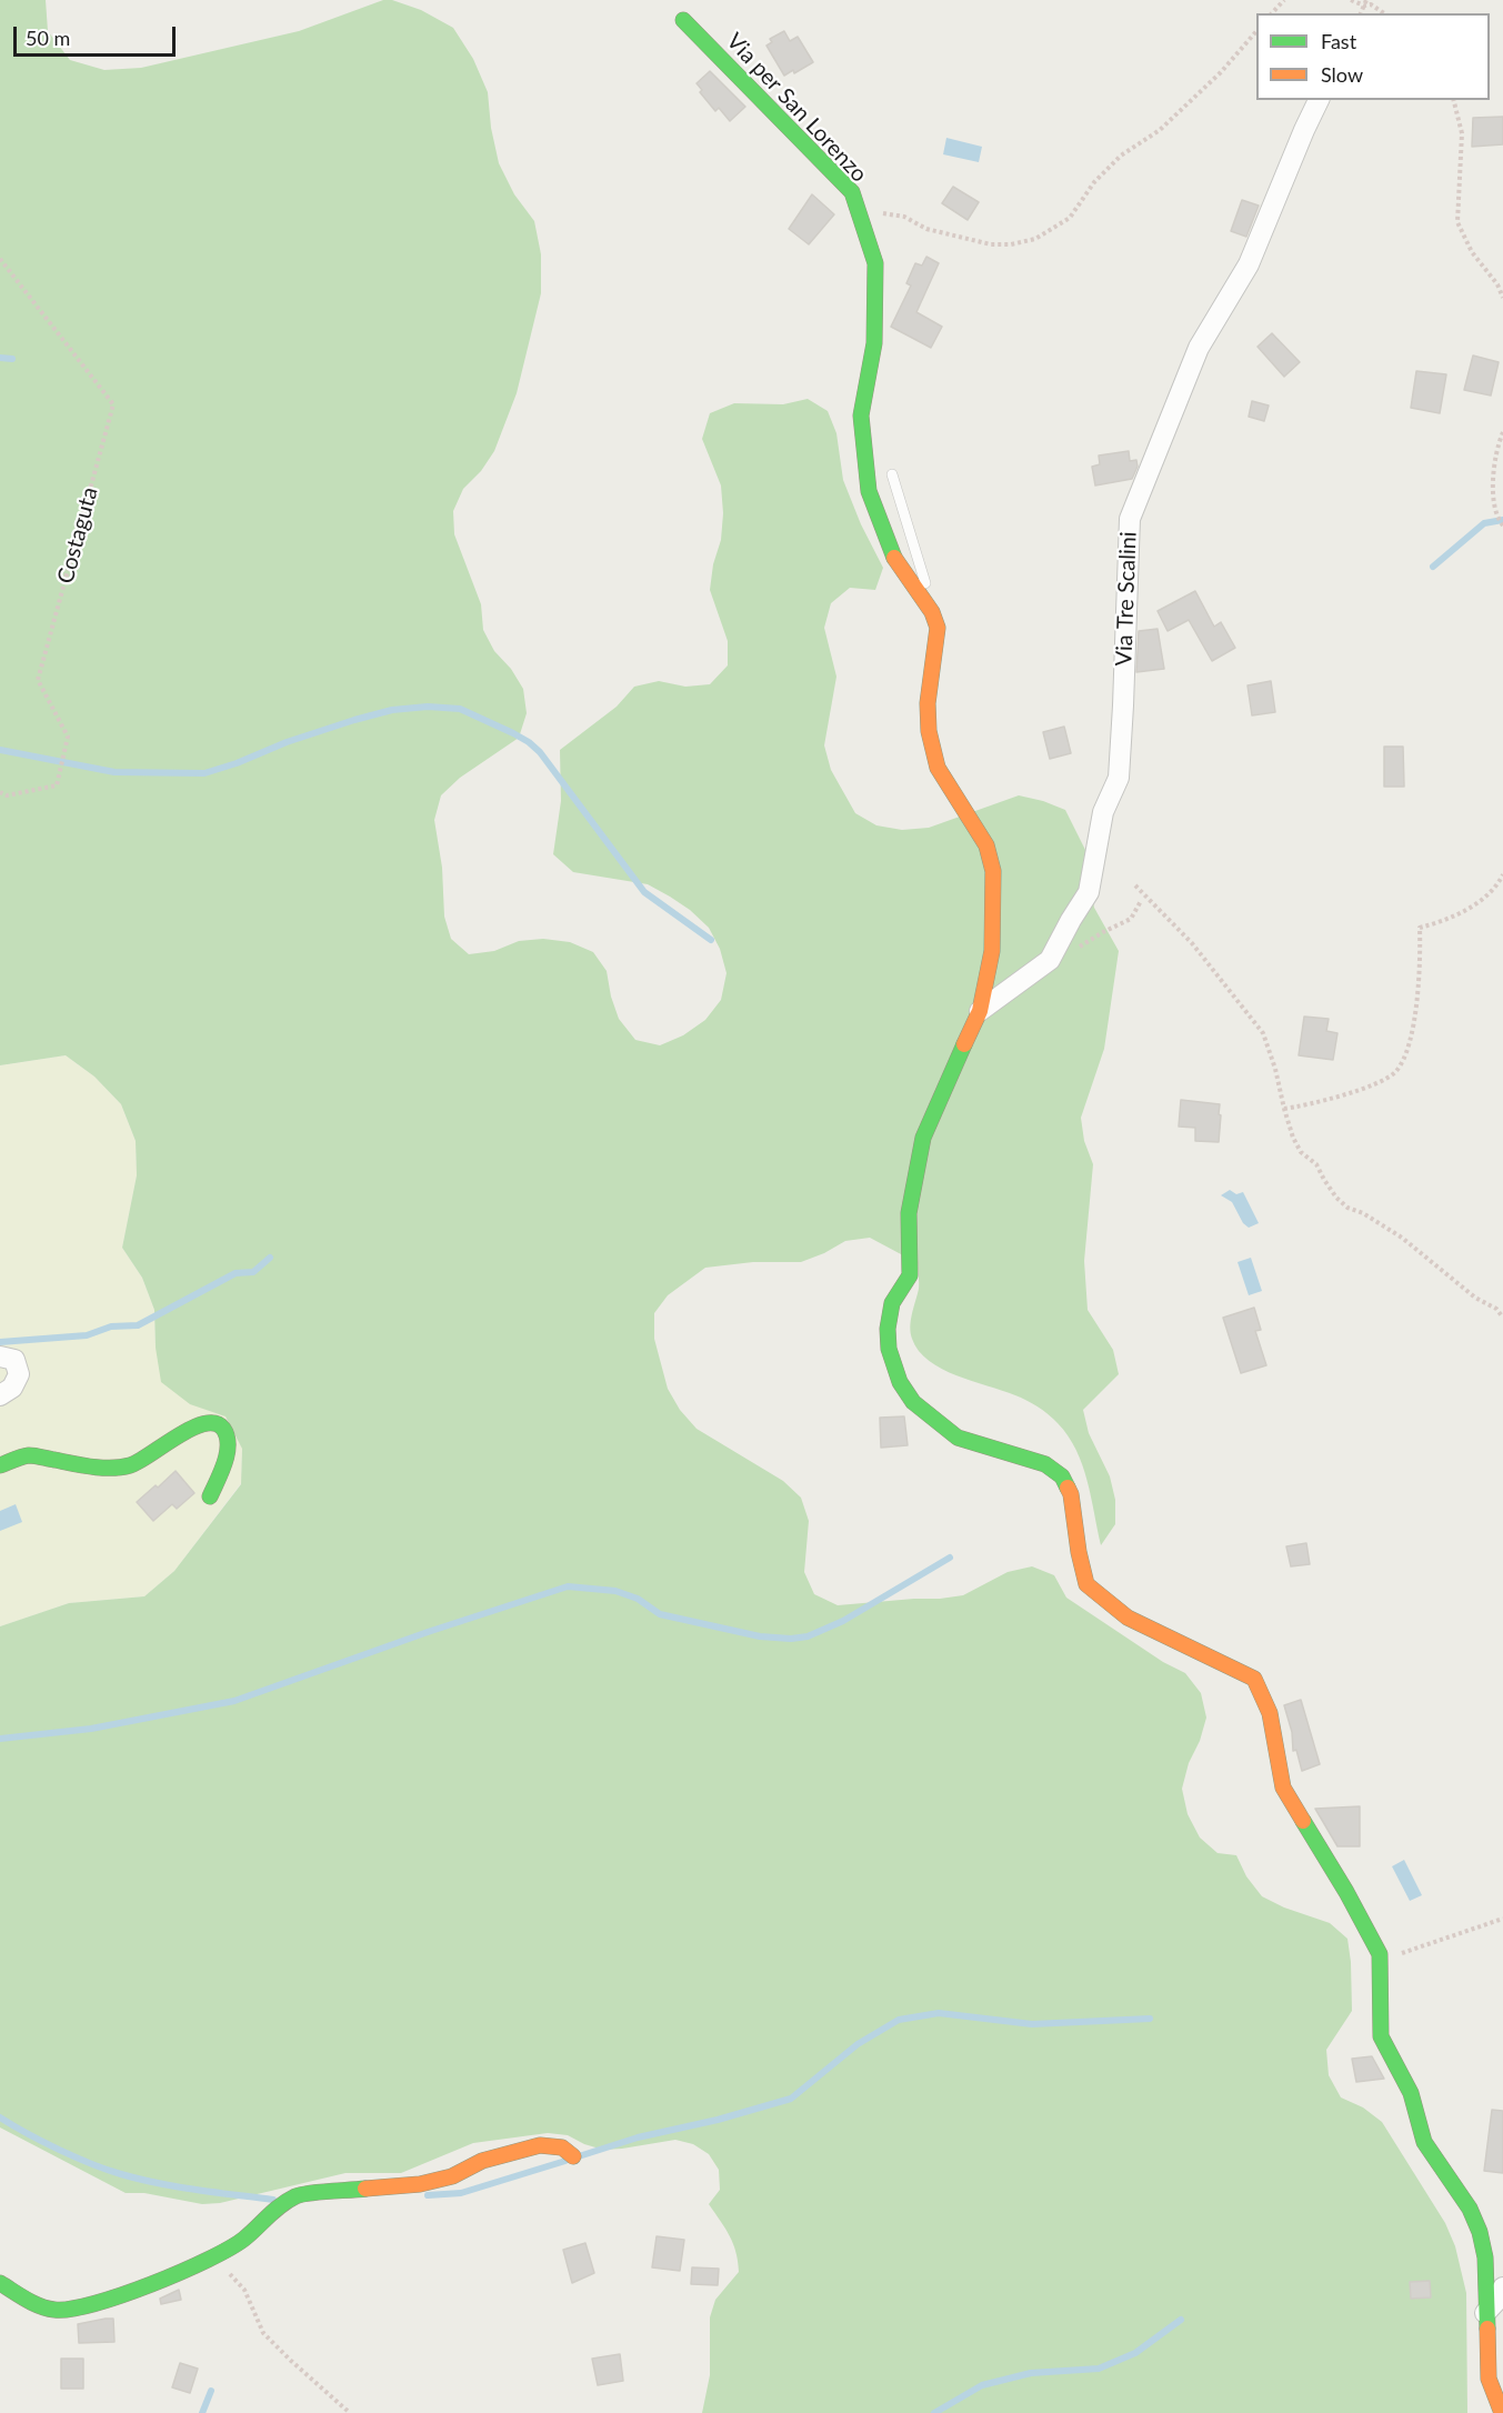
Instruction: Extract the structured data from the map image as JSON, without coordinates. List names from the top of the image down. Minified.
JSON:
{"streets":{"street":["Via per San Lorenzo","Via Tre Scalini"],"path":["Costaguta"]},"legend":["Fast","Slow"],"scale_bar":"50 m"}
